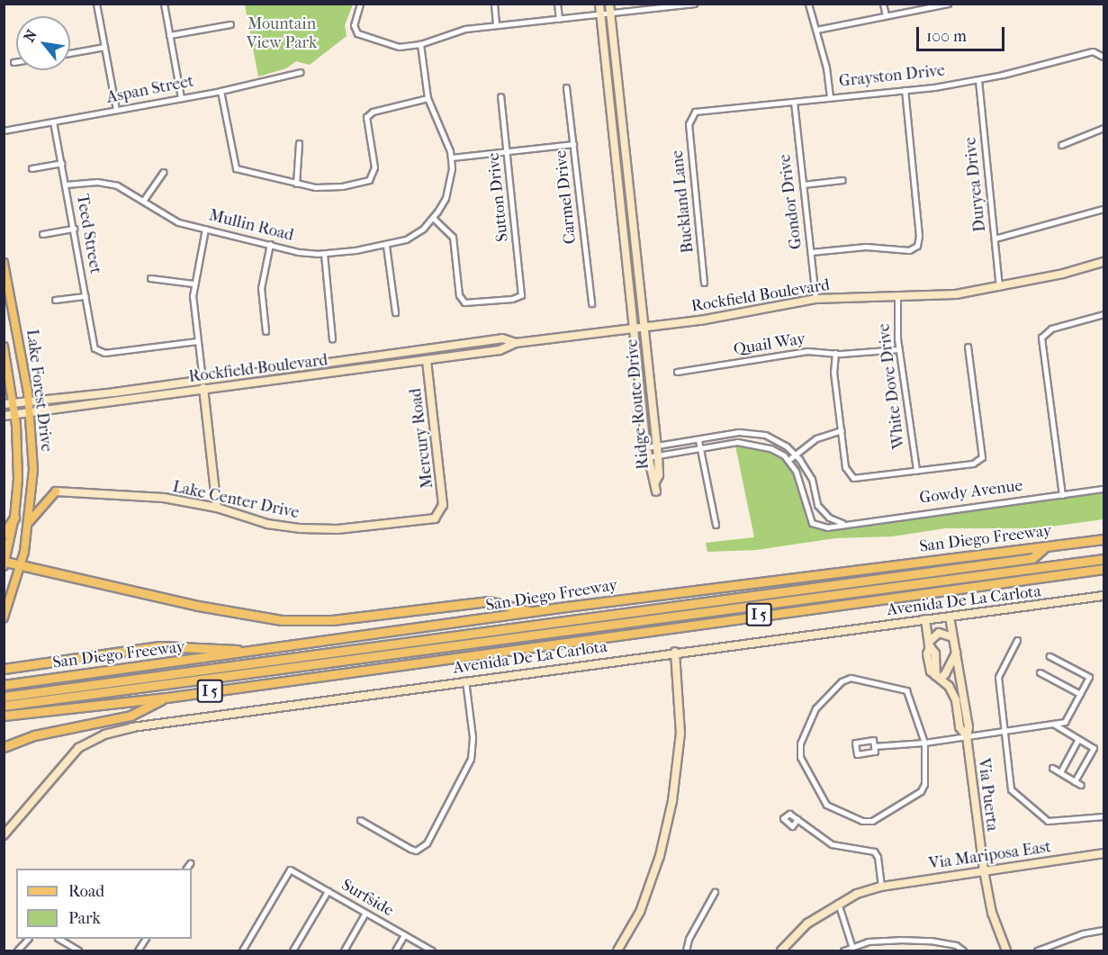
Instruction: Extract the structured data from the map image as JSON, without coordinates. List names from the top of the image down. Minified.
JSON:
{"streets":{"highway":["San Diego Freeway","I 5"],"main road":["Rockfield Boulevard","Lake Forest Drive","Ridge Route Drive","Mercury Road","Lake Center Drive","Avenida De La Carlota","Via Puerta","Via Mariposa East"],"street":["Grayston Drive","Aspan Street","Duryea Drive","Sutton Drive","Carmel Drive","Buckland Lane","Gondor Drive","Mullin Road","Teed Street","Quail Way","White Dove Drive","Gowdy Avenue","Surfside"]},"crossings":[["Grayston Drive","Duryea Drive"],["Grayston Drive","Buckland Lane"],["Grayston Drive","Gondor Drive"],["Aspan Street","Teed Street"],["Duryea Drive","Rockfield Boulevard"],["Sutton Drive","Mullin Road"],["Gondor Drive","Rockfield Boulevard"],["Mullin Road","Teed Street"],["Rockfield Boulevard","White Dove Drive"],["Rockfield Boulevard","Lake Forest Drive"],["Rockfield Boulevard","Ridge Route Drive"],["Rockfield Boulevard","Mercury Road"],["Quail Way","White Dove Drive"],["Ridge Route Drive","Gowdy Avenue"],["Mercury Road","Lake Center Drive"],["Avenida De La Carlota","Via Puerta"],["Via Puerta","Via Mariposa East"]],"parks":["Mountain View Park"],"legend":["Road","Park"],"scale_bar":"100 m","north":"top left"}
